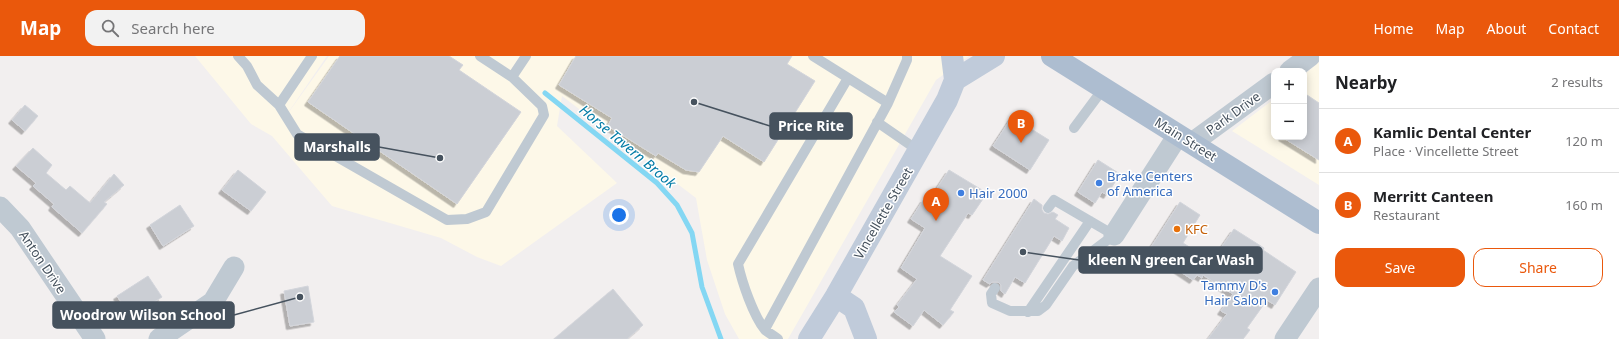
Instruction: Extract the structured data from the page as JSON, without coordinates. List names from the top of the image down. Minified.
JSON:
{"streets":{"main road":["Main Street"],"street":["Park Drive","Vincellette Street","Anton Drive"]},"crossings":[["Park Drive","Main Street"]],"water":["Horse Tavern Brook"],"places":["Price Rite","Marshalls","Brake Centers of America","Hair 2000","KFC","kleen N green Car Wash","Tammy D's Hair Salon","Woodrow Wilson School"],"page":{"header":"Map","search":"Search here","nav":["Home","Map","About","Contact"],"heading":["Nearby","2 results"],"map_buttons":["+","−"],"list":[{"mark":"A","name":"Kamlic Dental Center","note":"Place · Vincellette Street","value":"120 m"},{"mark":"B","name":"Merritt Canteen","note":"Restaurant","value":"160 m"}],"pins":["B","A"],"buttons":["Save","Share"]}}
